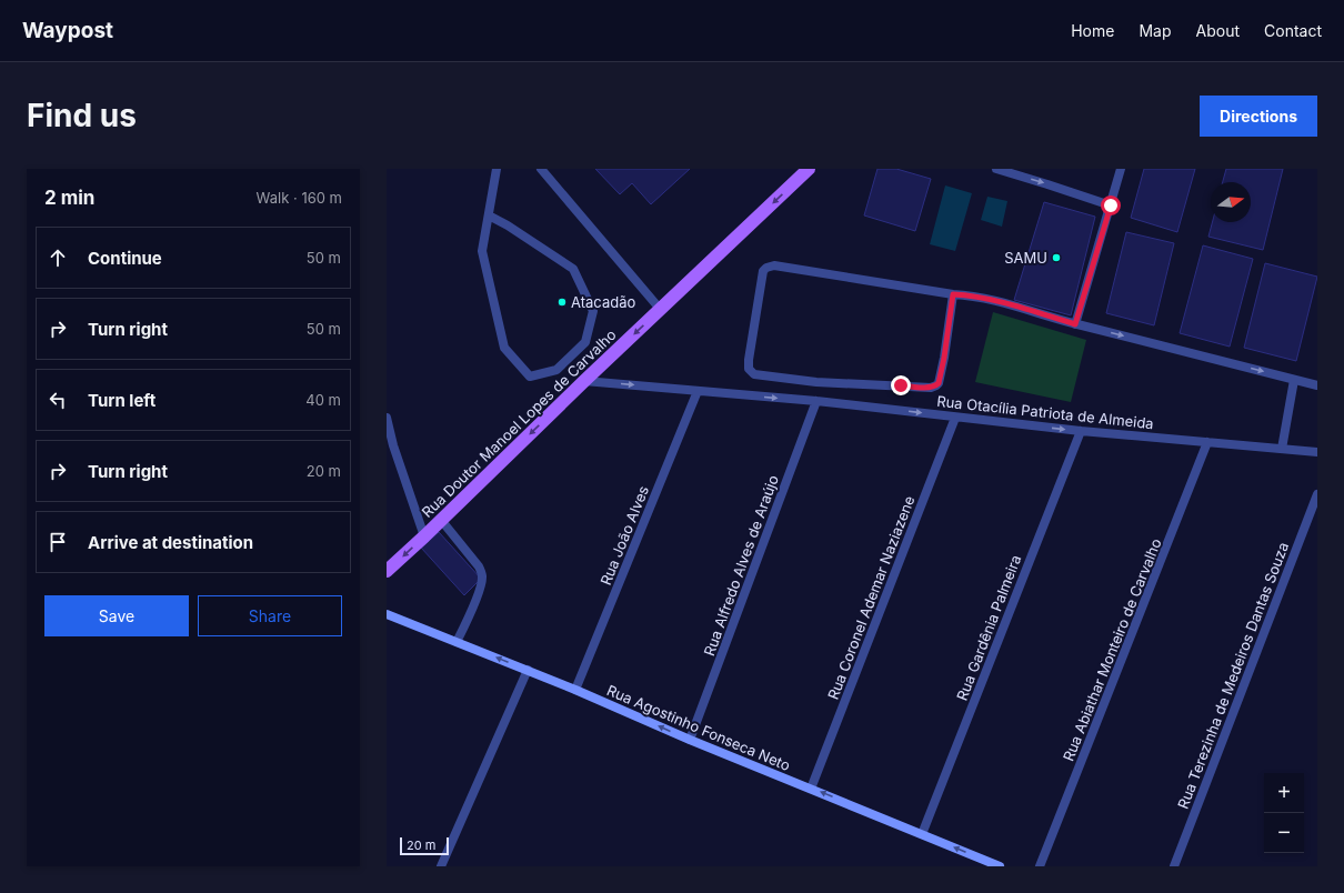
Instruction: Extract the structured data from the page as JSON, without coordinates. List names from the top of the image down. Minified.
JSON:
{"streets":{"main road":["Rua Doutor Manoel Lopes de Carvalho","Rua Agostinho Fonseca Neto"],"street":["Rua Otacília Patriota de Almeida","Rua João Alves","Rua Alfredo Alves de Araújo","Rua Coronel Ademar Naziazene","Rua Gardênia Palmeira","Rua Abiathar Monteiro de Carvalho","Rua Terezinha de Medeiros Dantas Souza"]},"crossings":[["Rua Otacília Patriota de Almeida","Rua Doutor Manoel Lopes de Carvalho"],["Rua Otacília Patriota de Almeida","Rua João Alves"],["Rua Otacília Patriota de Almeida","Rua Alfredo Alves de Araújo"],["Rua Otacília Patriota de Almeida","Rua Coronel Ademar Naziazene"],["Rua Otacília Patriota de Almeida","Rua Gardênia Palmeira"],["Rua Otacília Patriota de Almeida","Rua Abiathar Monteiro de Carvalho"],["Rua João Alves","Rua Agostinho Fonseca Neto"],["Rua Alfredo Alves de Araújo","Rua Agostinho Fonseca Neto"],["Rua Coronel Ademar Naziazene","Rua Agostinho Fonseca Neto"],["Rua Gardênia Palmeira","Rua Agostinho Fonseca Neto"]],"one_way":["Rua Otacília Patriota de Almeida","Rua Doutor Manoel Lopes de Carvalho","Rua Agostinho Fonseca Neto"],"places":["SAMU","Atacadão"],"scale_bar":"20 m","north":"right","page":{"header":"Waypost","nav":["Home","Map","About","Contact"],"buttons":["Directions",["Save","Share"]],"title":"Find us","heading":["2 min","Walk · 160 m"],"list":[["Continue","50 m"],["Turn right","50 m"],["Turn left","40 m"],["Turn right","20 m"],"Arrive at destination"],"map_buttons":["+","−"],"scale":"20 m"}}
